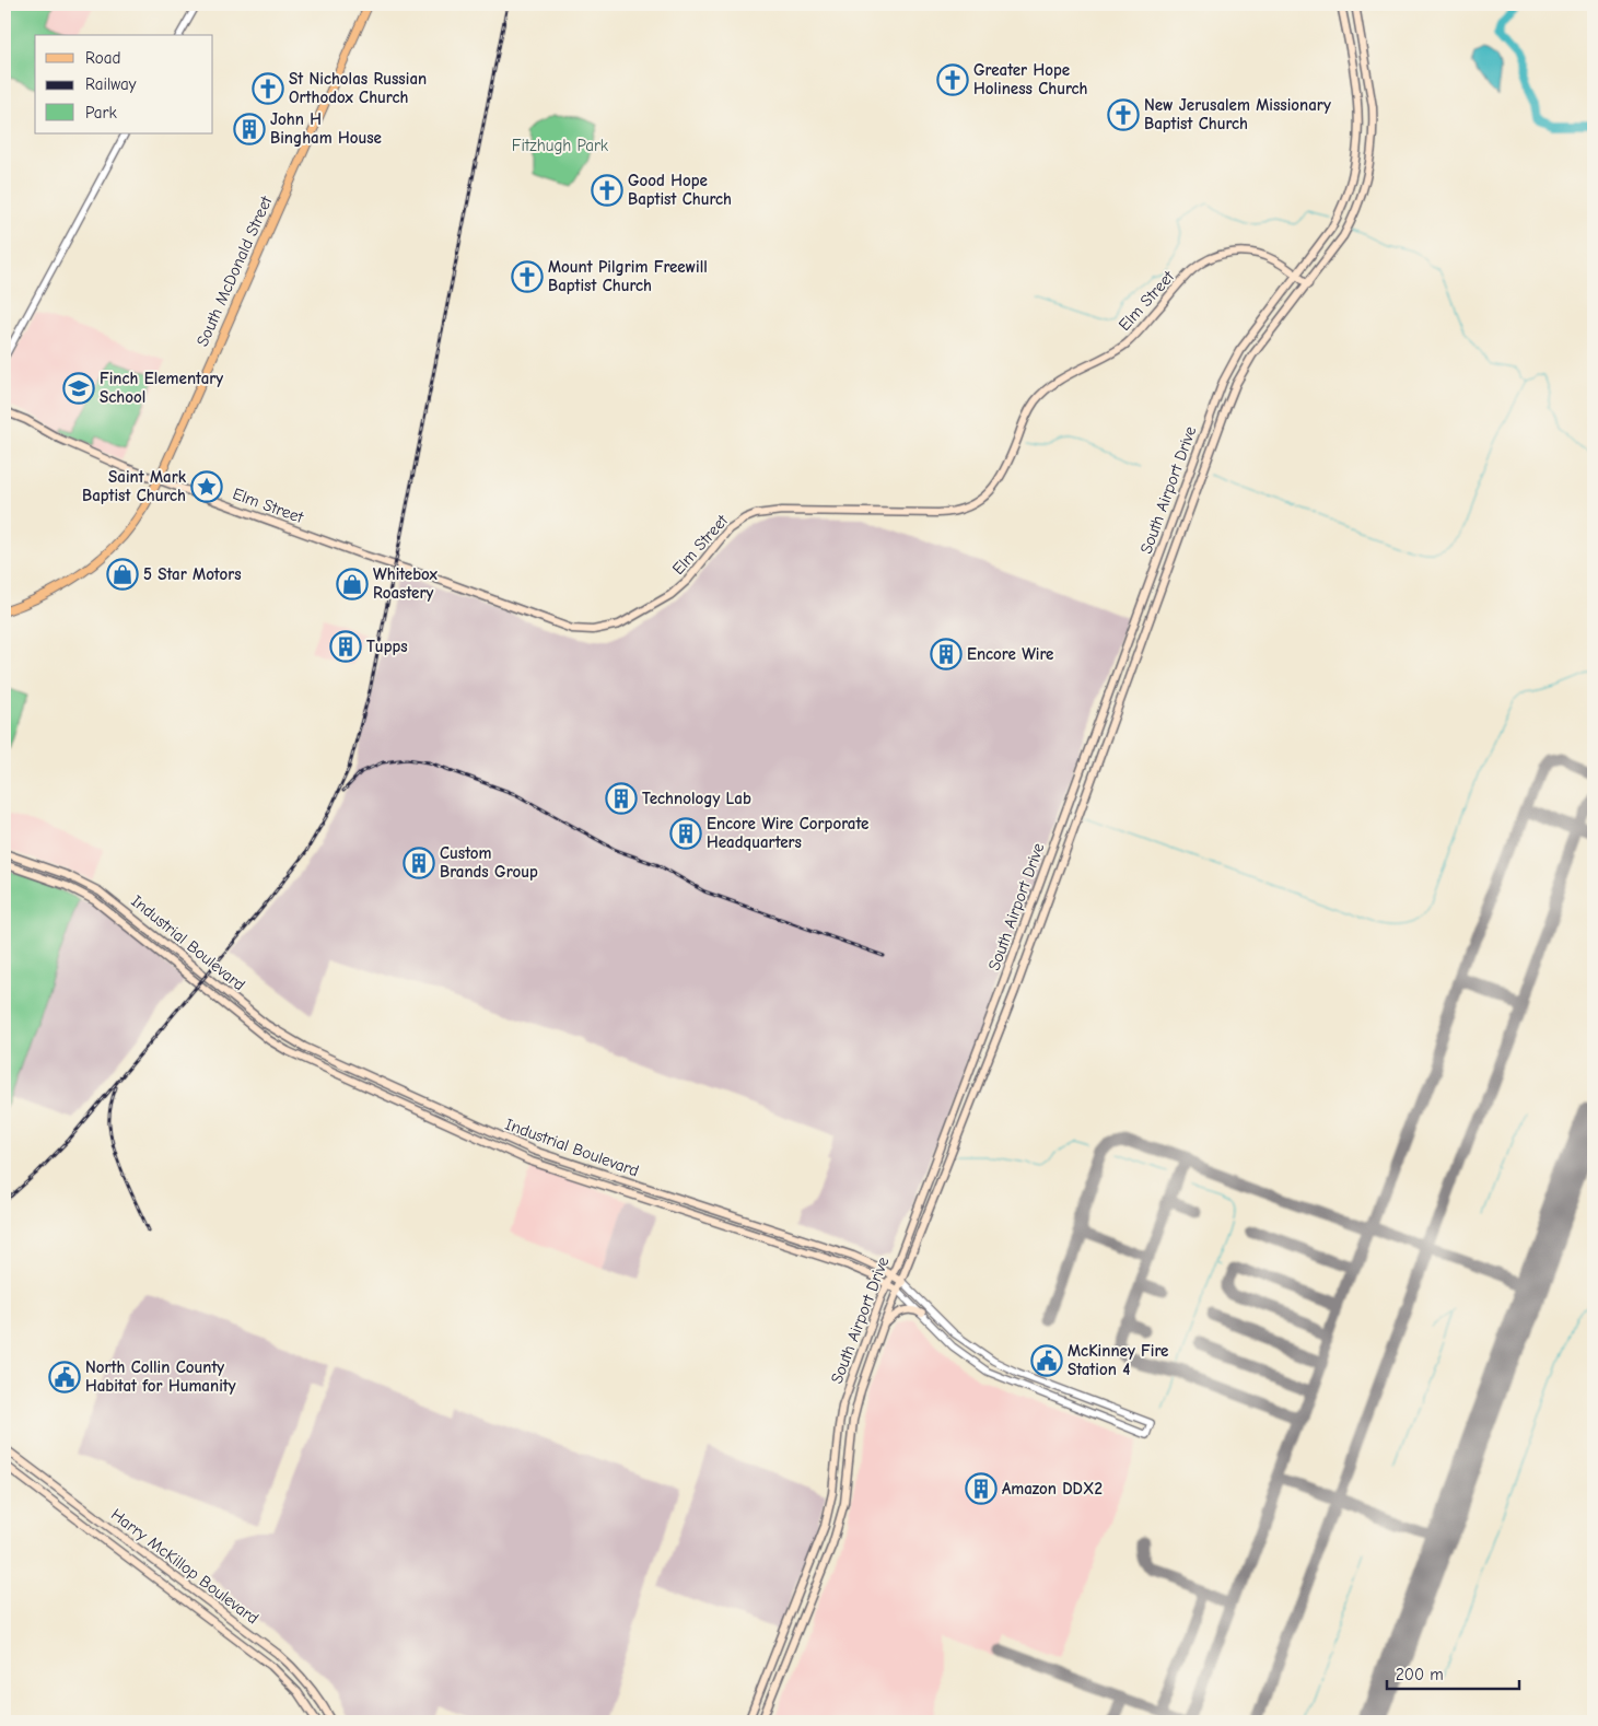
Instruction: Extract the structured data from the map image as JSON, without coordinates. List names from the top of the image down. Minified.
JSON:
{"streets":{"main road":["South McDonald Street","Elm Street","South Airport Drive","Industrial Boulevard","Harry McKillop Boulevard"]},"crossings":[["South McDonald Street","Elm Street"],["Elm Street","South Airport Drive"],["South Airport Drive","Industrial Boulevard"]],"parks":["Fitzhugh Park"],"places":{"church":["Greater Hope Holiness Church","St Nicholas Russian Orthodox Church","New Jerusalem Missionary Baptist Church","Good Hope Baptist Church","Mount Pilgrim Freewill Baptist Church"],"building":["John H Bingham House","Tupps","Encore Wire","Technology Lab","Encore Wire Corporate Headquarters","Custom Brands Group","Amazon DDX2"],"school or university":["Finch Elementary School"],"place":["Saint Mark Baptist Church"],"shop":["5 Star Motors","Whitebox Roastery"],"public building":["McKinney Fire Station 4","North Collin County Habitat for Humanity"]},"legend":["Road","Railway","Park"],"scale_bar":"200 m"}
